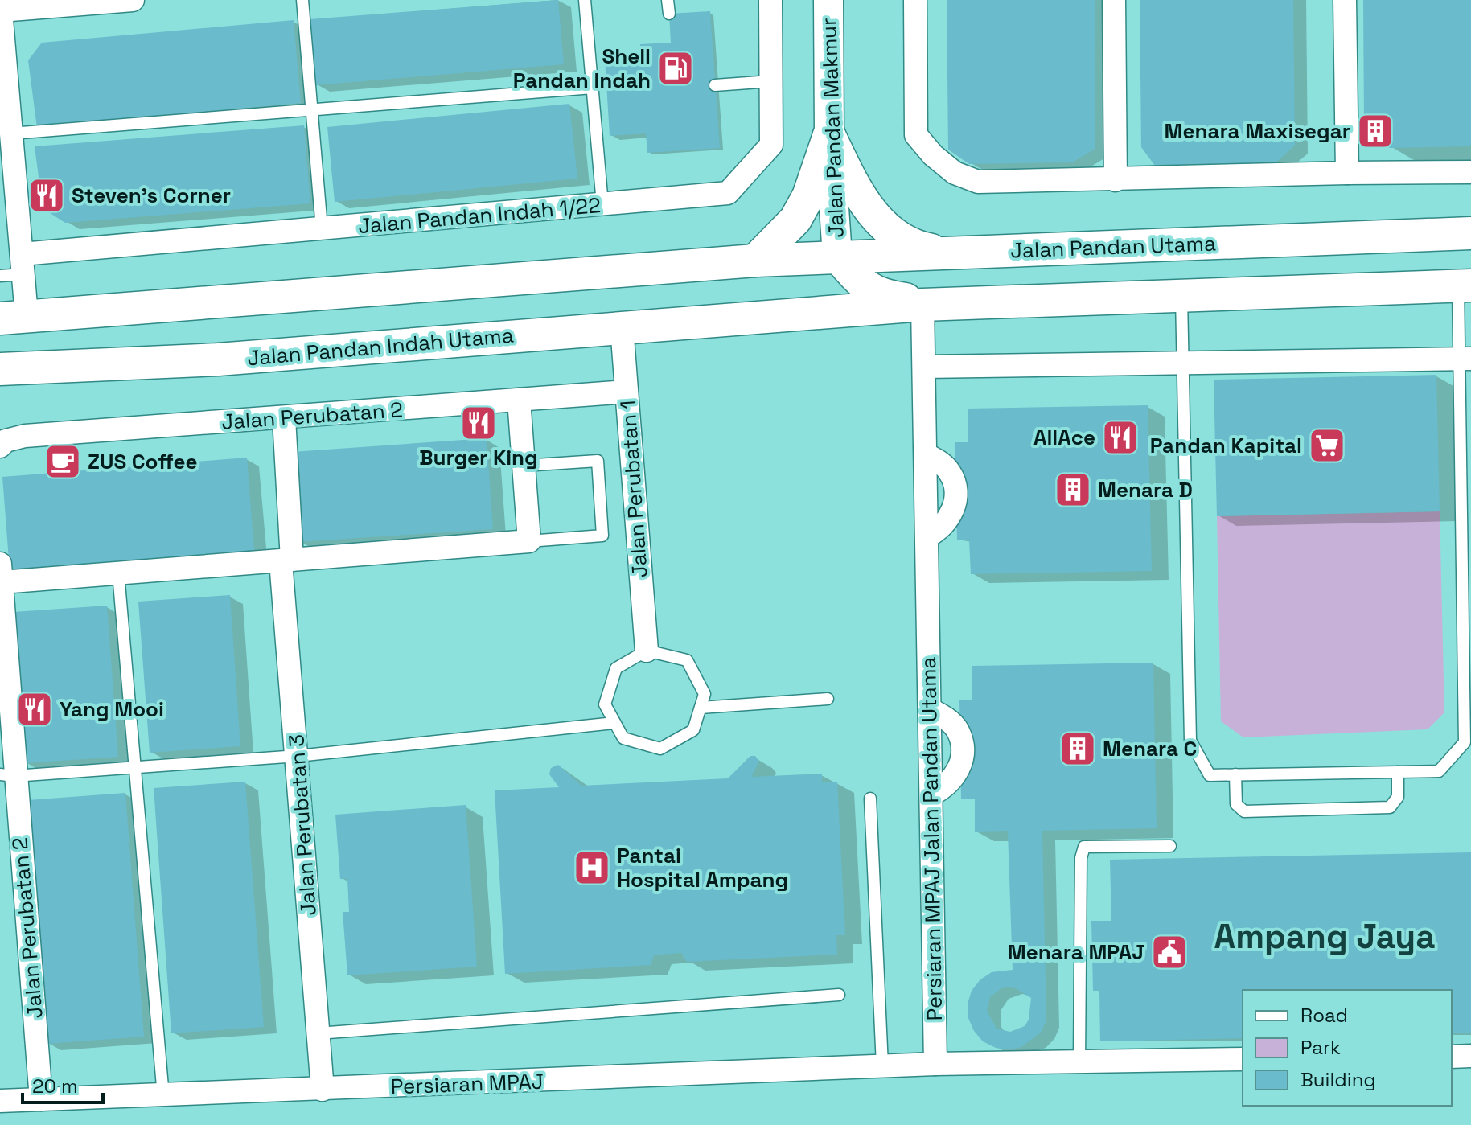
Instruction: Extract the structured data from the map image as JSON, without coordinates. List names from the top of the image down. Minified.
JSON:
{"streets":{"main road":["Jalan Pandan Utama","Jalan Pandan Indah Utama"],"street":["Jalan Pandan Makmur","Jalan Pandan Indah 1/22","Jalan Perubatan 2","Jalan Perubatan 1","Jalan Perubatan 3","Persiaran MPAJ Jalan Pandan Utama","Persiaran MPAJ"]},"crossings":[["Jalan Pandan Makmur","Jalan Pandan Utama"],["Jalan Pandan Indah Utama","Jalan Perubatan 1"],["Jalan Perubatan 2","Jalan Perubatan 1"],["Jalan Perubatan 2","Jalan Perubatan 3"],["Jalan Perubatan 2","Persiaran MPAJ"],["Jalan Perubatan 3","Persiaran MPAJ"],["Persiaran MPAJ Jalan Pandan Utama","Persiaran MPAJ"]],"districts":["Ampang Jaya"],"places":{"fuel station":["Shell Pandan Indah"],"building":["Menara Maxisegar","Menara D","Menara C"],"restaurant":["Steven's Corner","Burger King","AllAce","Yang Mooi"],"supermarket":["Pandan Kapital"],"cafe":["ZUS Coffee"],"hospital":["Pantai Hospital Ampang"],"public building":["Menara MPAJ"]},"legend":["Road","Park","Building"],"scale_bar":"20 m"}
